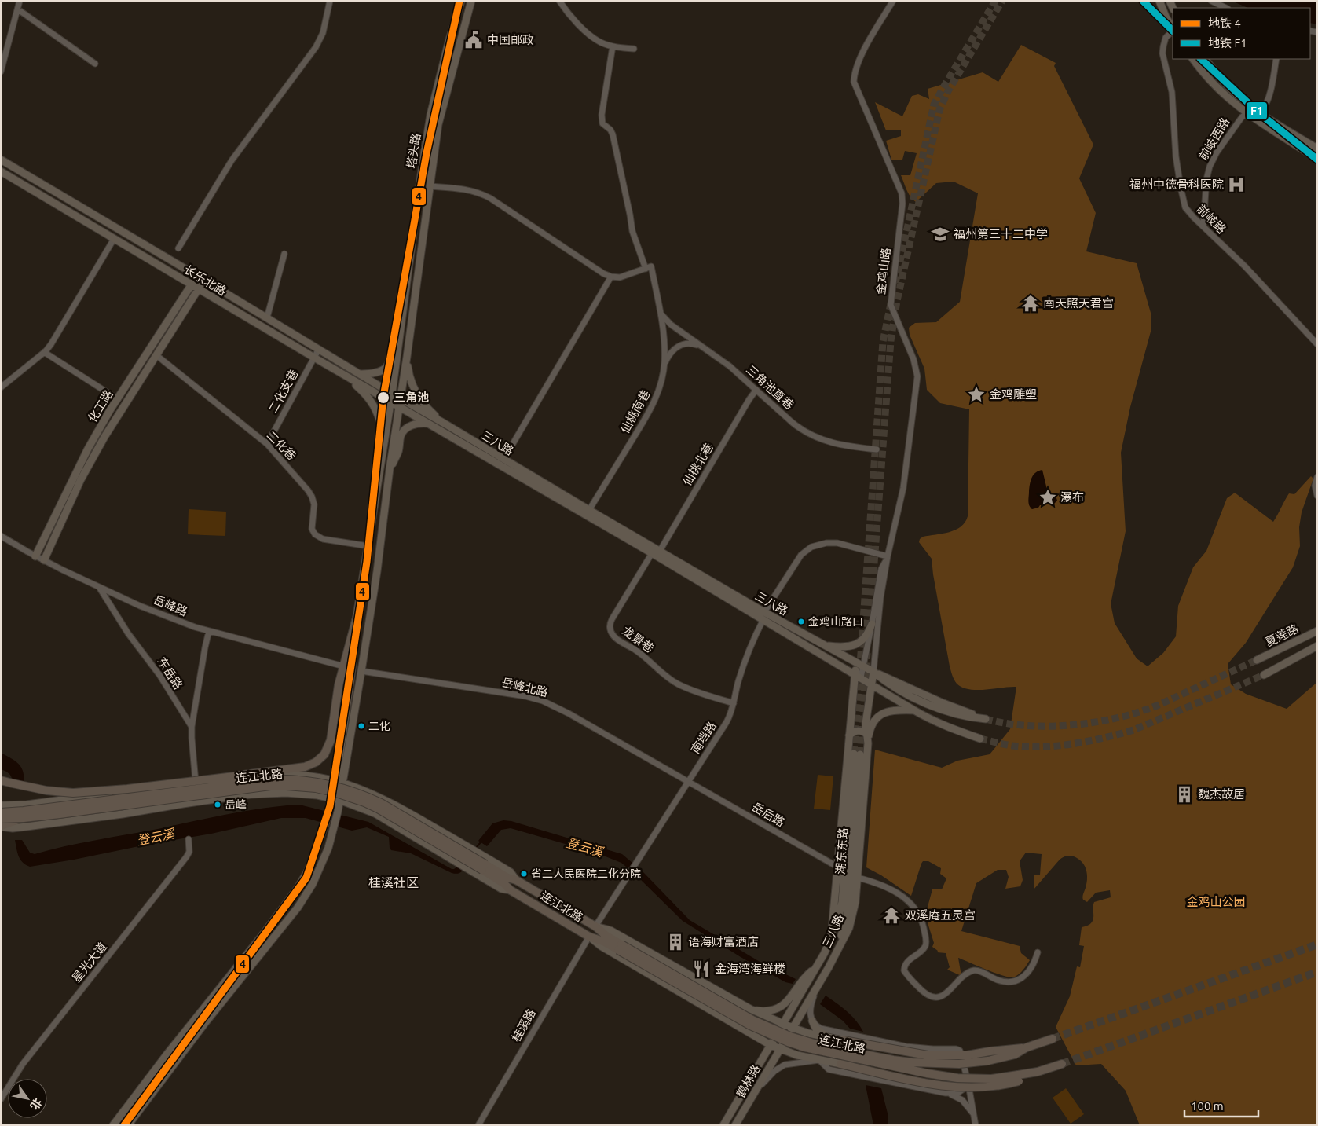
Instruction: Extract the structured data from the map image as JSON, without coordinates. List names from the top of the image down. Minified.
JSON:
{"streets":{"highway":["连江北路"],"main road":["塔头路","长乐北路","化工路","三八路","夏莲路","湖东东路","鹤林路"],"street":["前岐西路","前岐路","金鸡山路","三角池直巷","二化支巷","仙桃南巷","二化巷","仙桃北巷","岳峰路","龙景巷","东岳路","岳峰北路","南垱路","岳后路","星光大道","桂溪路"]},"crossings":[["前岐西路","前岐路"],["塔头路","长乐北路"],["塔头路","三八路"],["塔头路","二化巷"],["塔头路","岳峰北路"],["金鸡山路","南垱路"],["长乐北路","二化支巷"],["长乐北路","化工路"],["长乐北路","三八路"],["三角池直巷","仙桃南巷"],["三角池直巷","仙桃北巷"],["二化支巷","二化巷"],["化工路","二化巷"],["化工路","岳峰路"],["仙桃南巷","三八路"],["三八路","仙桃北巷"],["三八路","龙景巷"],["三八路","南垱路"],["三八路","岳后路"],["三八路","湖东东路"],["三八路","鹤林路"],["仙桃北巷","龙景巷"],["岳峰路","东岳路"],["龙景巷","南垱路"],["岳峰北路","南垱路"],["岳峰北路","岳后路"],["南垱路","连江北路"],["南垱路","岳后路"],["连江北路","桂溪路"]],"districts":["桂溪社区"],"water":["登云溪"],"parks":["金鸡山公园"],"places":{"public building":["中国邮政"],"hospital":["福州中德骨科医院"],"school or university":["福州第三十二中学"],"temple":["南天照天君宫","双溪庵五灵宫"],"place":["金鸡雕塑","瀑布"],"other":["三角池","金鸡山路口","二化","岳峰","省二人民医院二化分院"],"building":["魏杰故居","语海财富酒店"],"restaurant":["金海湾海鲜楼"]},"lines":["metro line 4","metro line F1"],"legend":["地铁 4","地铁 F1"],"scale_bar":"100 m","north":"bottom right"}
